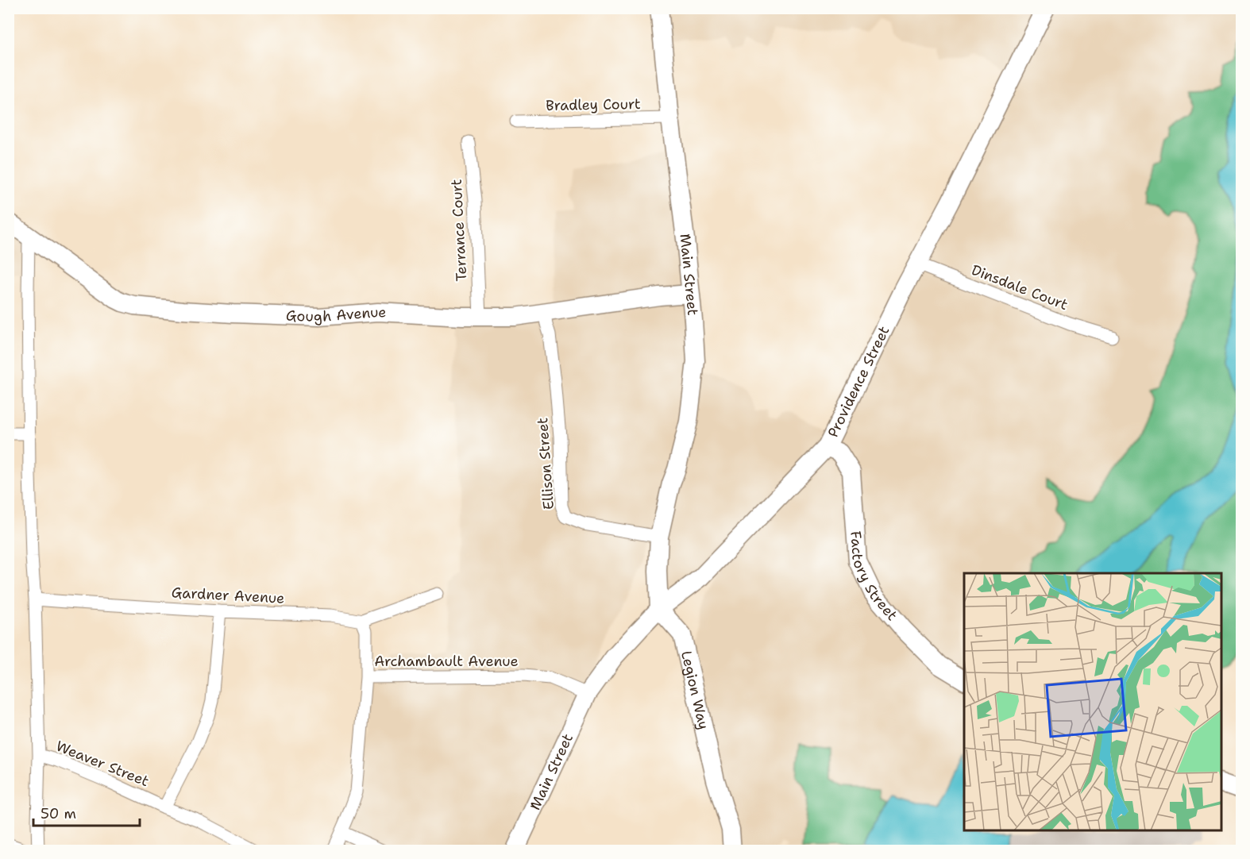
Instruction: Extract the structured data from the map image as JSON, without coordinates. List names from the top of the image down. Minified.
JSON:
{"streets":{"main road":["Main Street","Gough Avenue","Providence Street","Factory Street","Legion Way"],"street":["Bradley Court","Terrance Court","Dinsdale Court","Ellison Street","Gardner Avenue","Archambault Avenue","Weaver Street"]},"crossings":[["Bradley Court","Main Street"],["Terrance Court","Gough Avenue"],["Main Street","Gough Avenue"],["Main Street","Providence Street"],["Main Street","Ellison Street"],["Main Street","Archambault Avenue"],["Dinsdale Court","Providence Street"],["Gough Avenue","Ellison Street"],["Providence Street","Factory Street"],["Providence Street","Archambault Avenue"],["Providence Street","Legion Way"]],"scale_bar":"50 m"}
